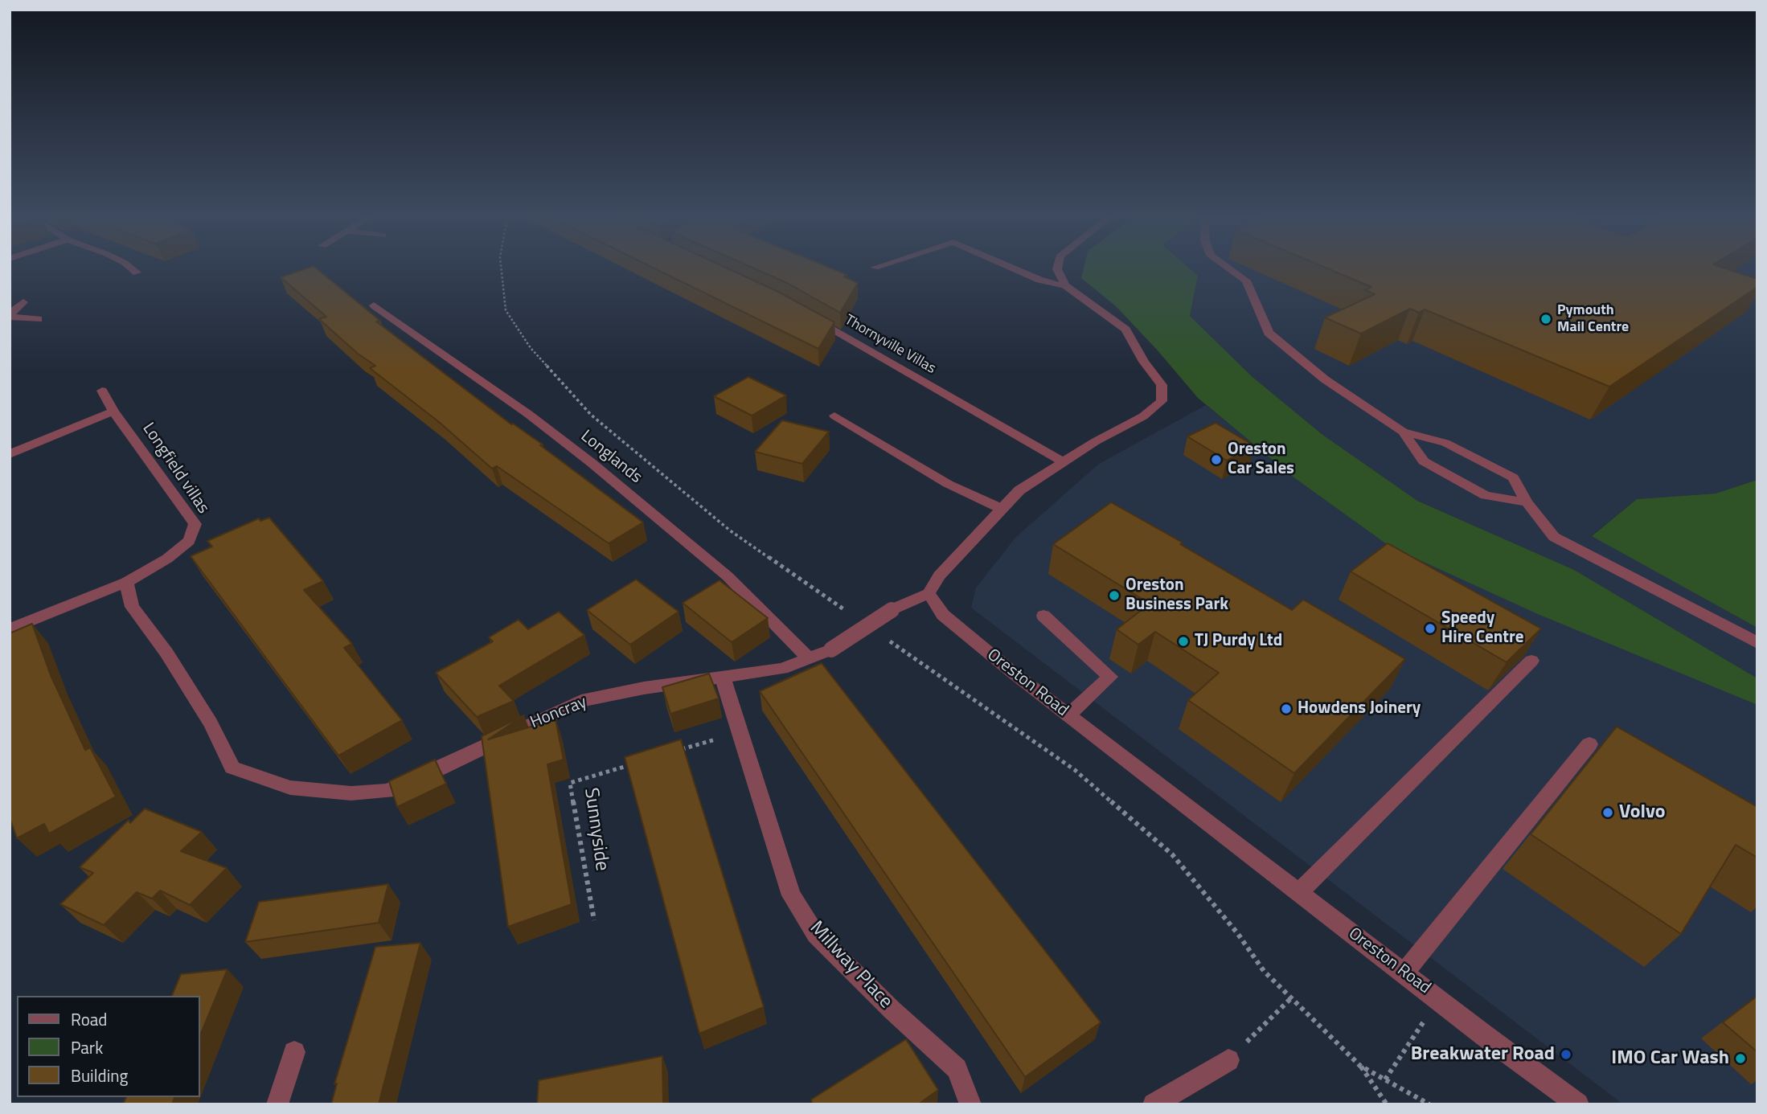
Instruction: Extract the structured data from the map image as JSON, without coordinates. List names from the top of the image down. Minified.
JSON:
{"streets":{"street":["Thornyville Villas","Longlands","Longfield villas","Oreston Road","Honcray","Millway Place"],"path":["Sunnyside"]},"crossings":[["Longlands","Honcray"],["Longfield villas","Honcray"],["Oreston Road","Honcray"],["Honcray","Millway Place"]],"places":["Pymouth Mail Centre","Oreston Car Sales","Oreston Business Park","Speedy Hire Centre","TJ Purdy Ltd","Howdens Joinery","Volvo","Breakwater Road","IMO Car Wash"],"legend":["Road","Park","Building"]}
